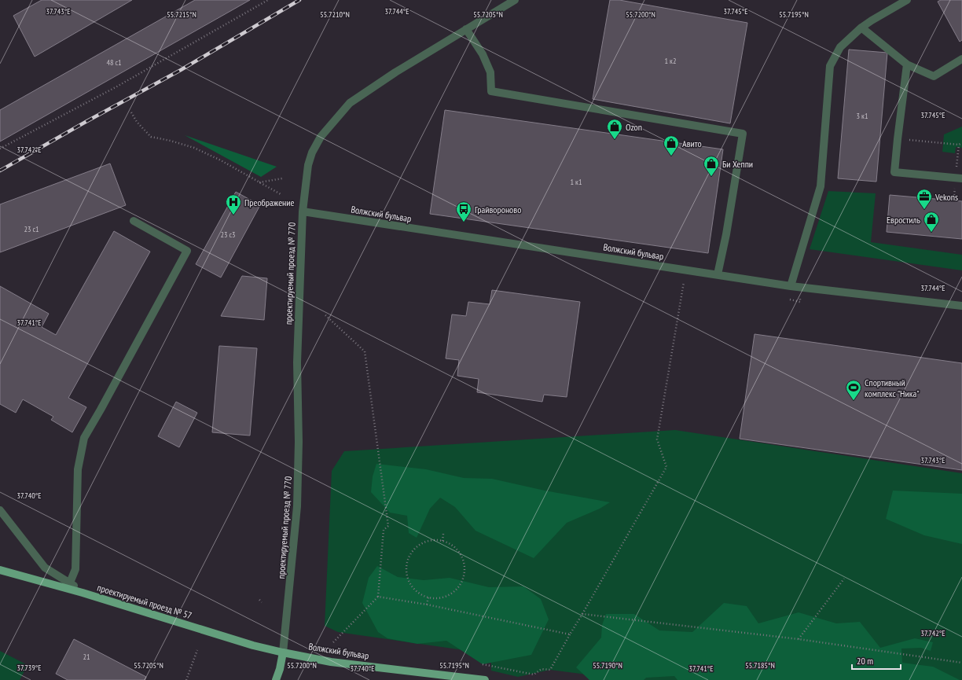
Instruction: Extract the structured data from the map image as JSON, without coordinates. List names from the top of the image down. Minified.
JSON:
{"streets":{"main road":["Волжский бульвар","проектируемый проезд № 57"],"street":["проектируемый проезд № 770"]},"crossings":[["Волжский бульвар","проектируемый проезд № 770"],["Волжский бульвар","проектируемый проезд № 57"],["проектируемый проезд № 770","проектируемый проезд № 57"]],"places":{"shop":["Ozon","Авито","Би Хеппи","Евростиль"],"office":["Vekons"],"hospital":["Преображение"],"bus stop":["Грайвороново"],"sports":["Спортивный комплекс \"Ника\""]},"house_numbers":["1 к2","48 с1","3 к1","1 к1","23 с1","23 с3","21"],"scale_bar":"20 m","coordinates":["37.744°E","37.743°E","37.745°E","55.7215°N","55.7210°N","55.7205°N","55.7200°N","55.7195°N","37.742°E","37.741°E","37.740°E","55.7190°N","55.7185°N","37.739°E"]}
